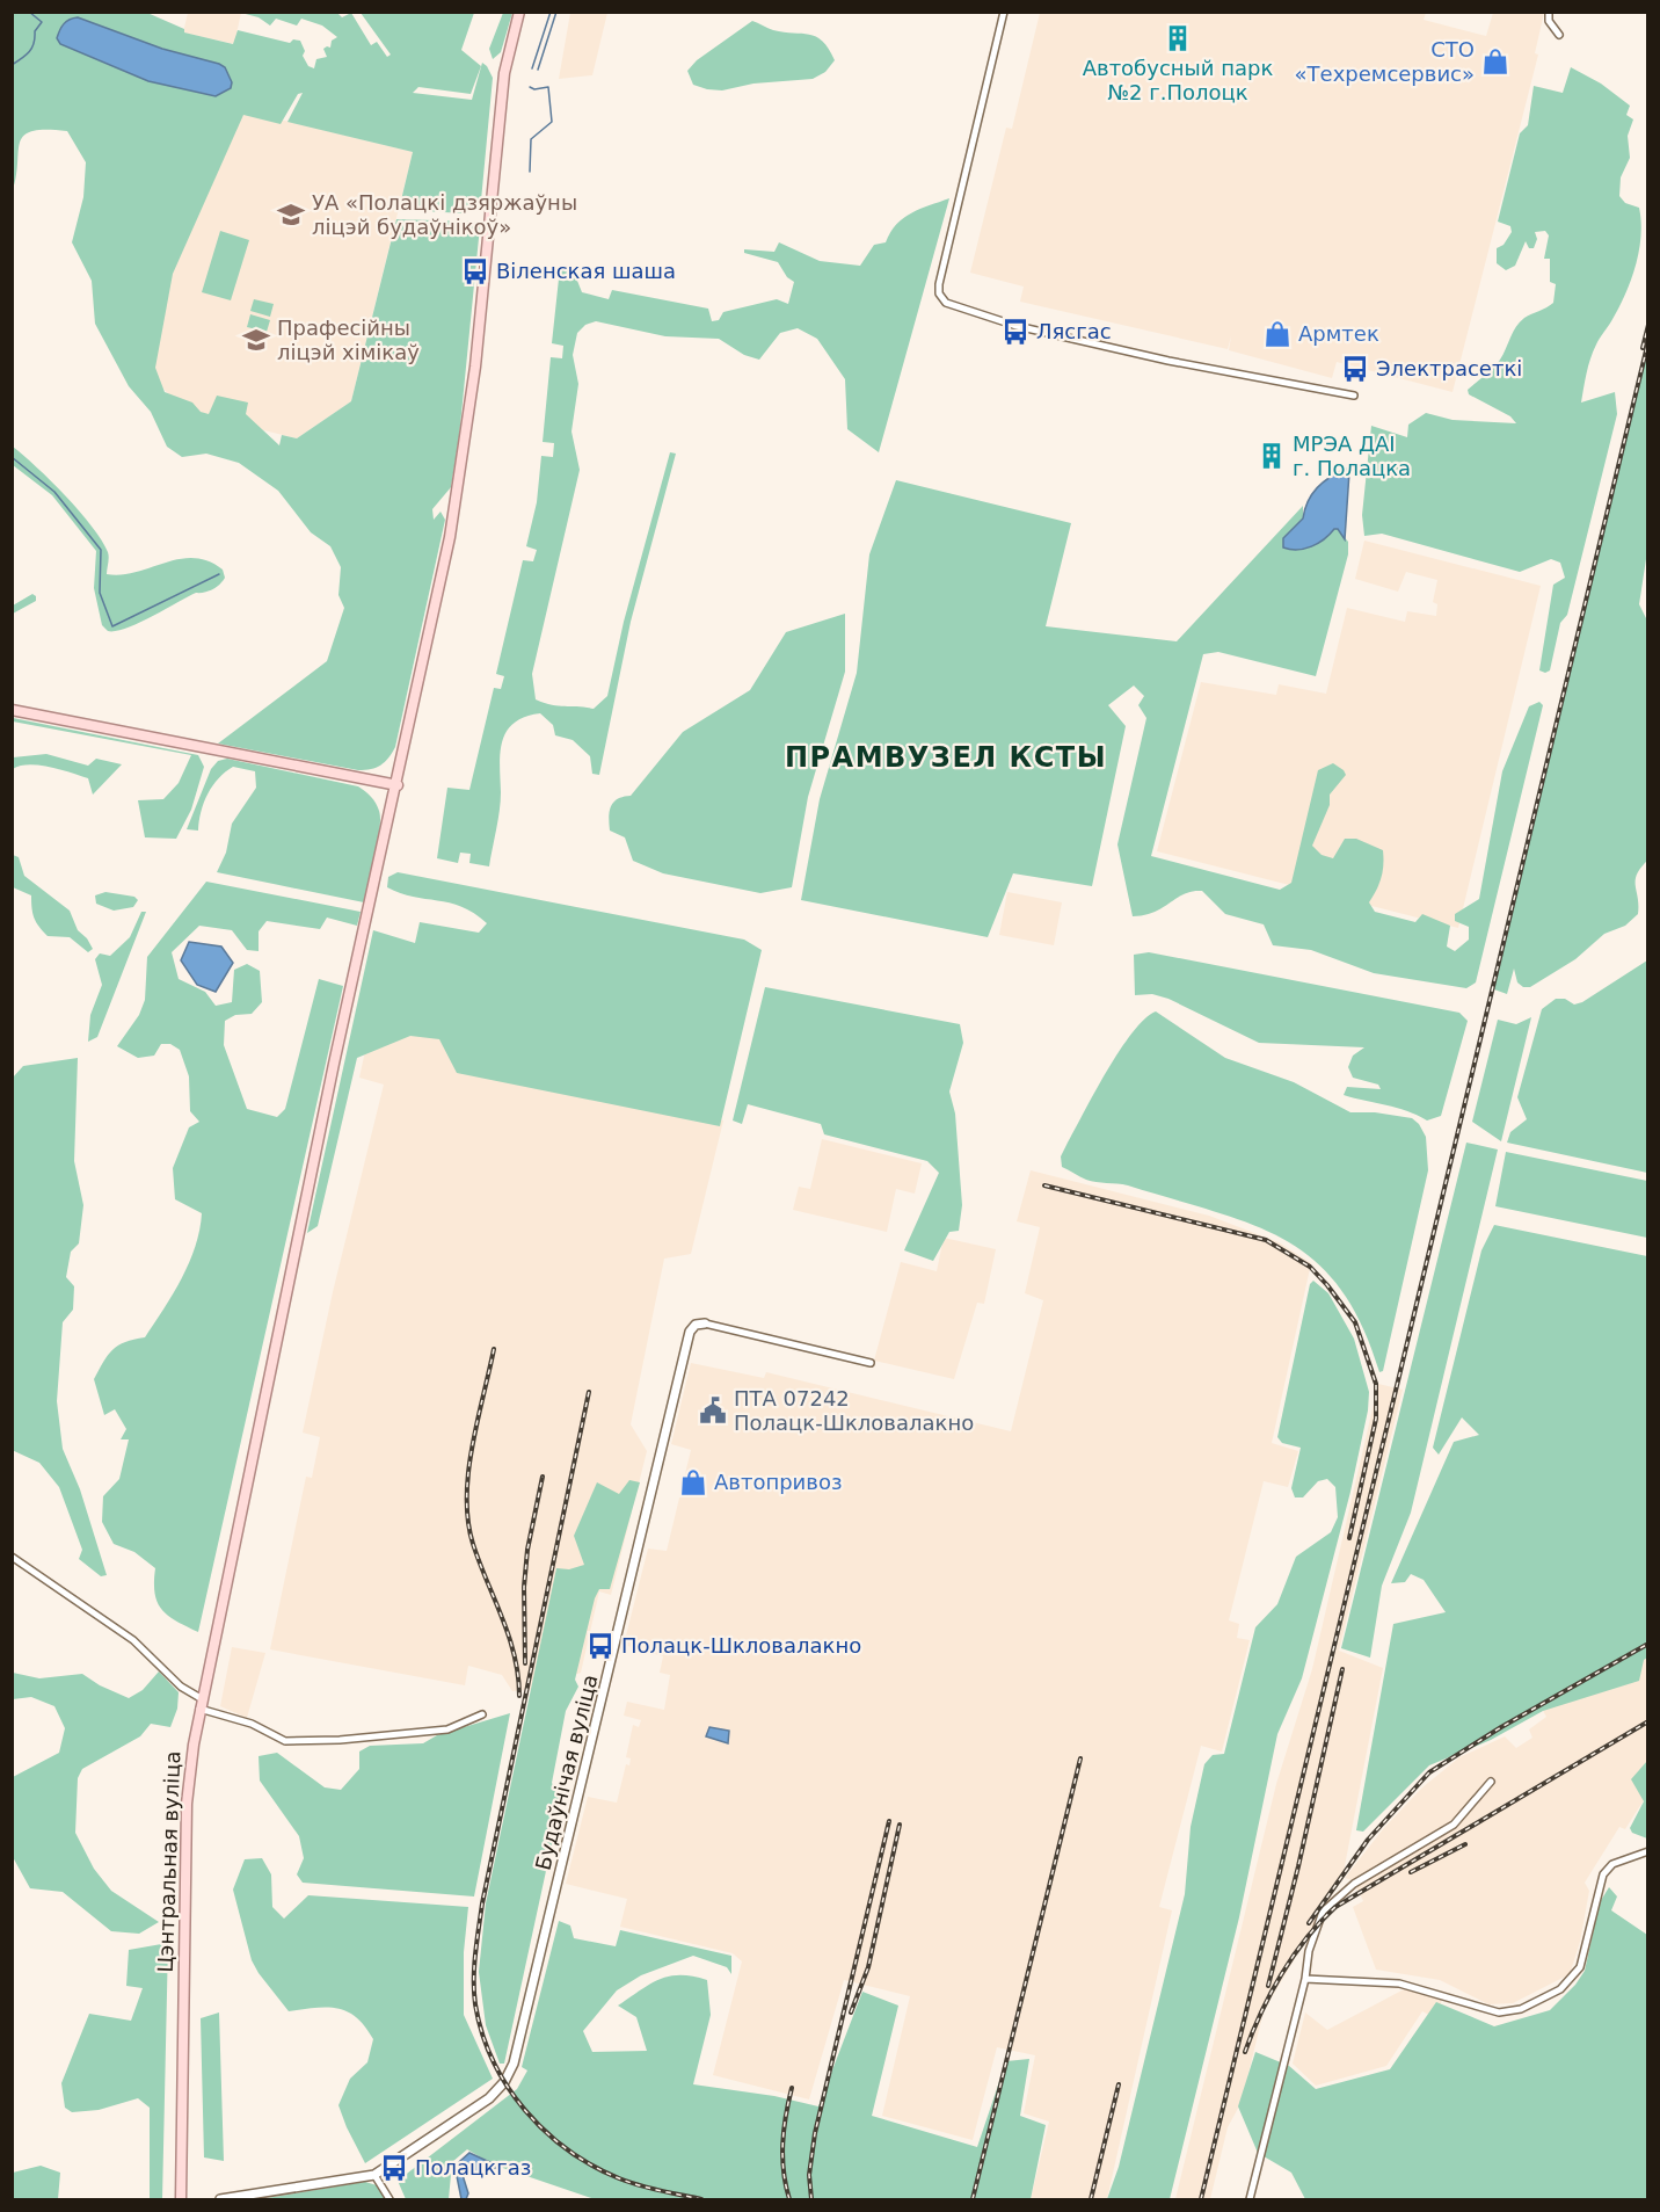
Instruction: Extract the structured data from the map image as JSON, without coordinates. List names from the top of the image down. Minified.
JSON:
{"streets":{"main road":["Цэнтральная вуліца"],"street":["Будаўнічая вуліца"]},"districts":["ПРАМВУЗЕЛ КСТЫ"],"places":{"building":["Автобусный парк №2 г.Полоцк","МРЭА ДАІ г. Полацка"],"shop":["СТО «Техремсервис»","Армтек","Автопривоз"],"school or university":["УА «Полацкі дзяржаўны ліцэй будаўнікоў»","Прафесійны ліцэй хімікаў"],"bus stop":["Віленская шаша","Лясгас","Электрасеткі","Полацк-Шкловалакно","Полацкгаз"],"public building":["ПТА 07242 Полацк-Шкловалакно"]}}
